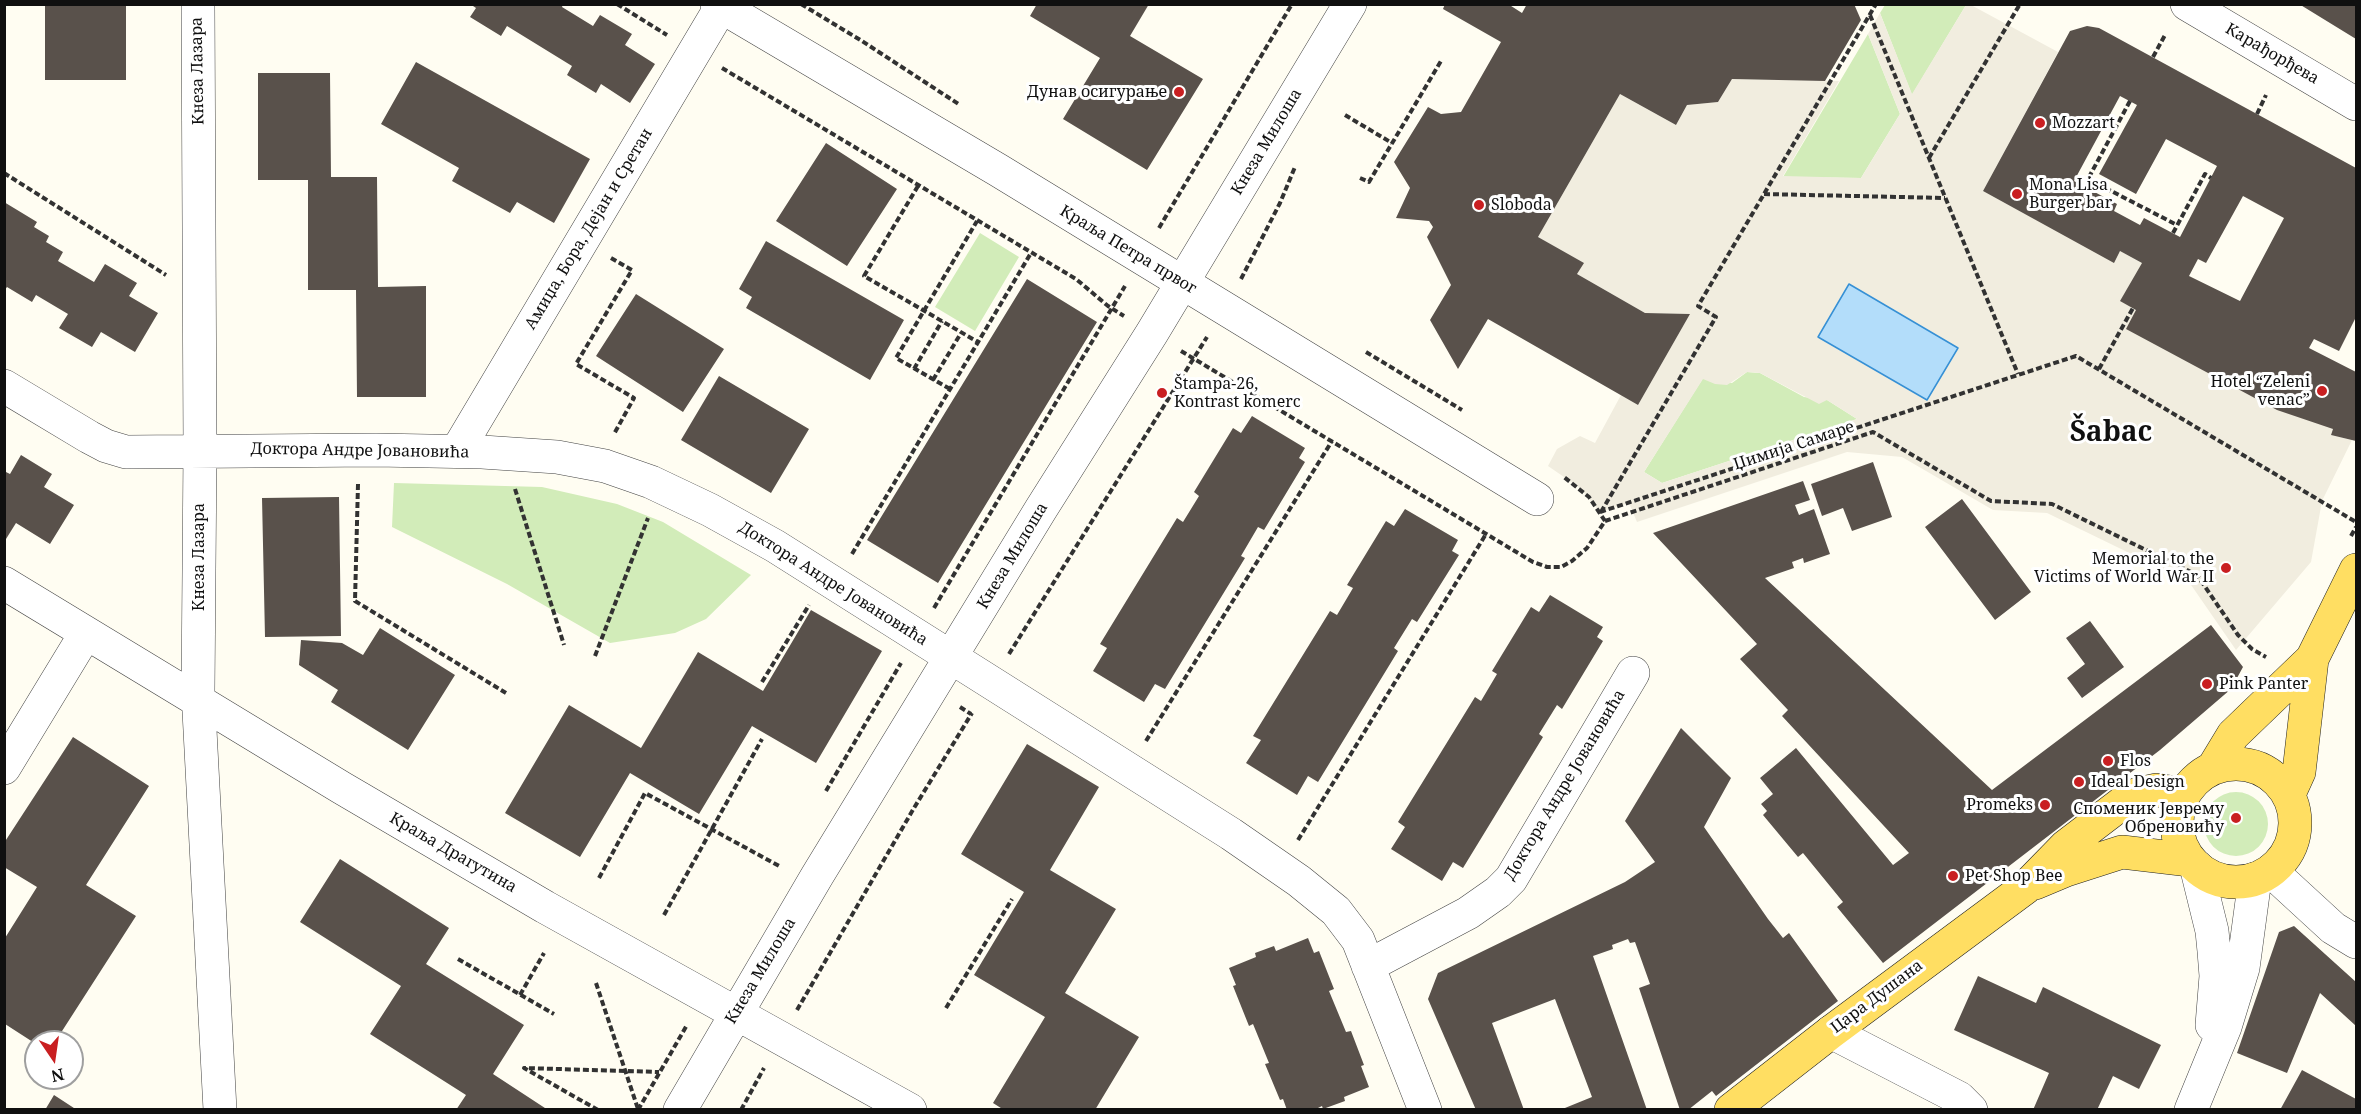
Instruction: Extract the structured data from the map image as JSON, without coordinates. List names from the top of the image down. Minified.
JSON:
{"streets":{"main road":["Цара Душана"],"street":["Карађорђева","Кнеза Лазара","Кнеза Милоша","Амиџа, Бора, Дејан и Сретан","Краља Петра првог","Доктора Андре Јовановића","Краља Драгутина"],"path":["Џимија Самаре"]},"crossings":[["Кнеза Лазара","Доктора Андре Јовановића"],["Кнеза Лазара","Краља Драгутина"],["Кнеза Милоша","Краља Петра првог"],["Кнеза Милоша","Доктора Андре Јовановића"],["Кнеза Милоша","Краља Драгутина"],["Амиџа, Бора, Дејан и Сретан","Краља Петра првог"],["Амиџа, Бора, Дејан и Сретан","Доктора Андре Јовановића"]],"districts":["Šabac"],"places":["Дунав осигурање","Mozzart","Mona Lisa Burger bar","Sloboda","Hotel “Zeleni venac”","Štampa-26, Kontrast komerc","Memorial to the Victims of World War II","Pink Panter","Flos","Ideal Design","Promeks","Споменик Јеврему Обреновићу","Pet Shop Bee"],"north":"bottom"}
